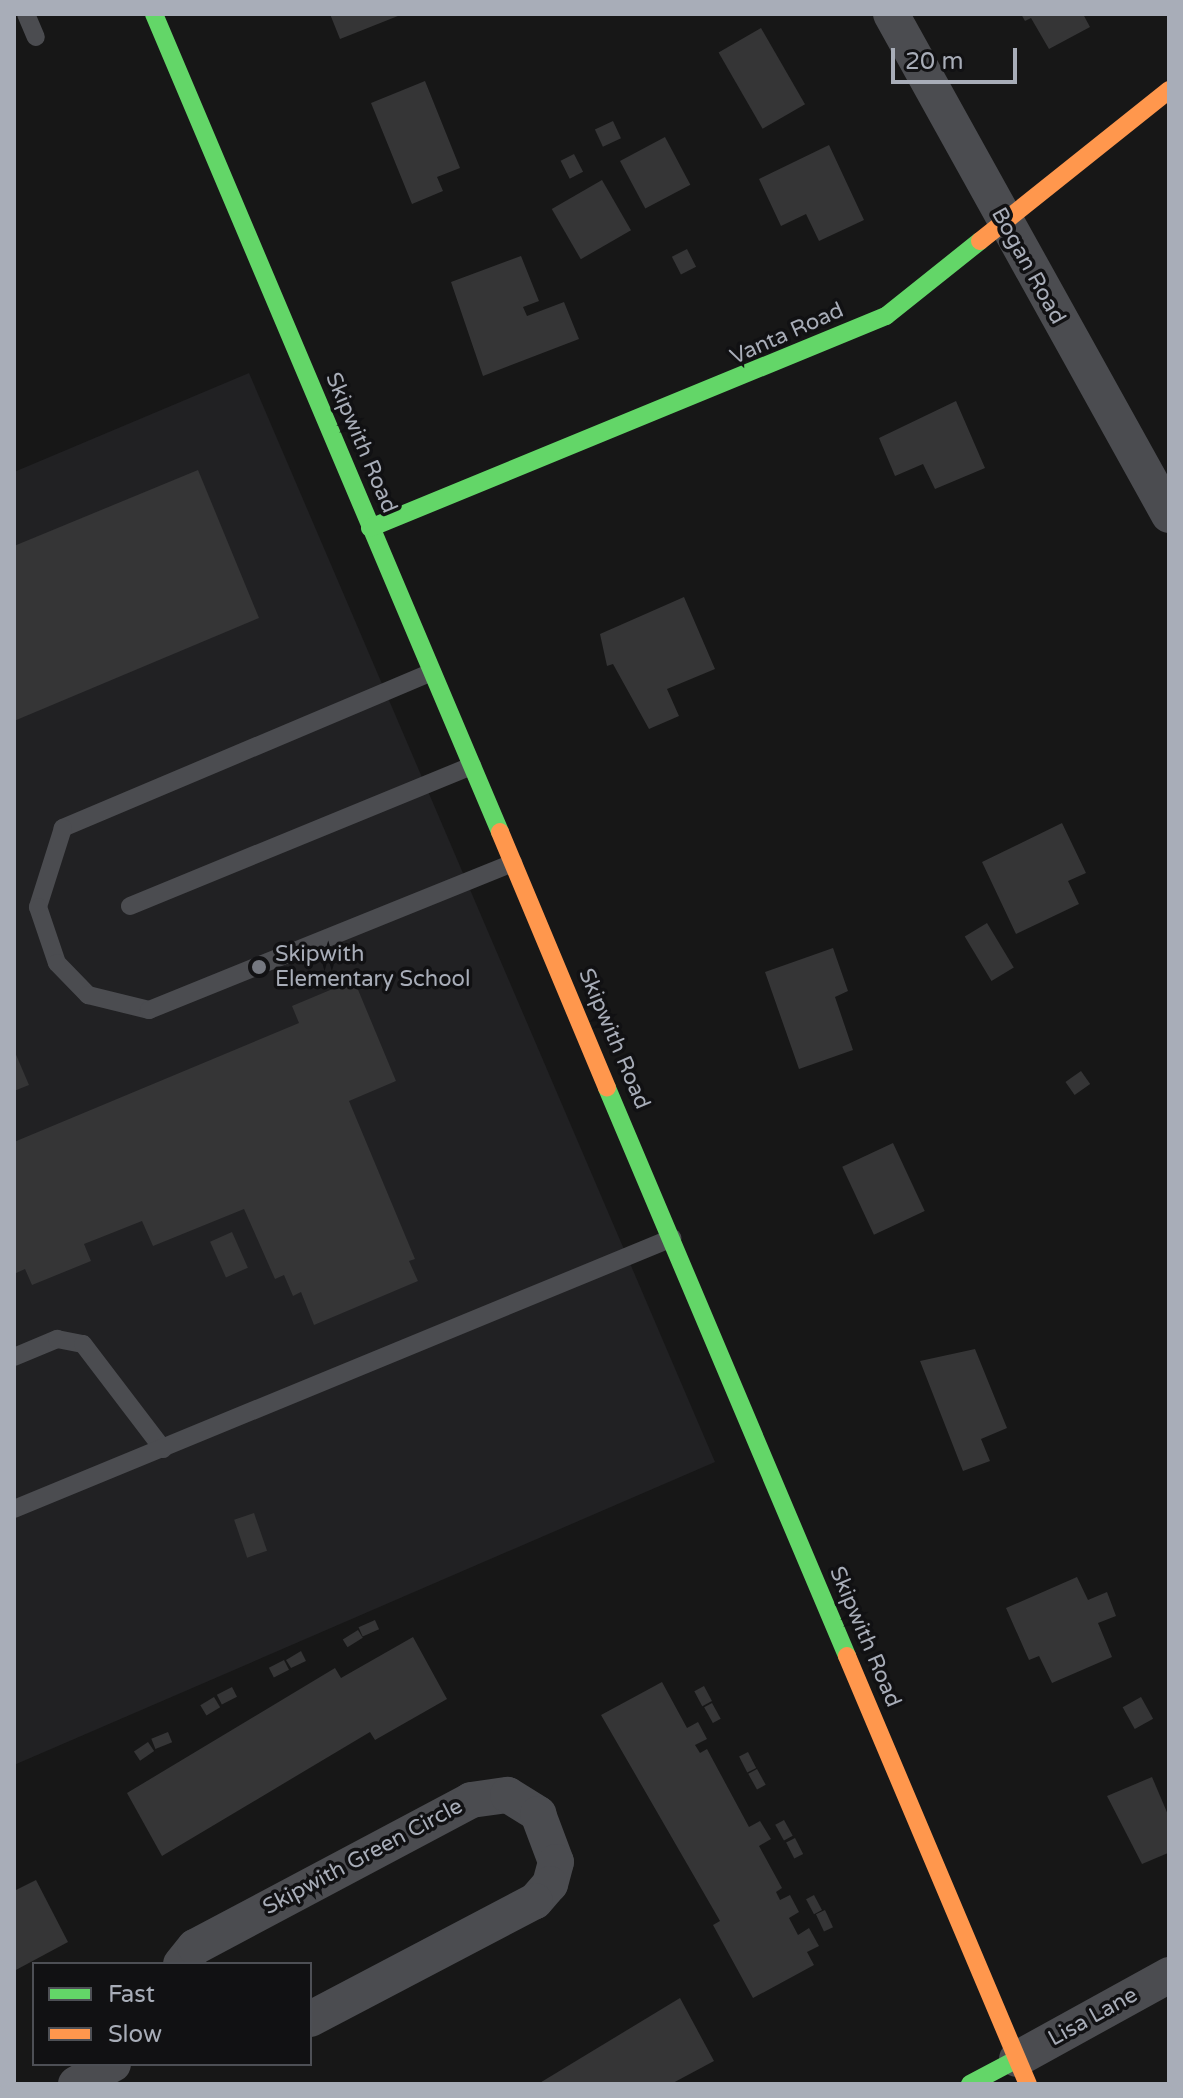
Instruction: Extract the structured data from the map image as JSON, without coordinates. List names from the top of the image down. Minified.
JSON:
{"streets":{"main road":["Vanta Road","Skipwith Road"],"street":["Bogan Road","Skipwith Green Circle","Lisa Lane"]},"crossings":[["Bogan Road","Vanta Road"],["Vanta Road","Skipwith Road"],["Skipwith Road","Lisa Lane"]],"places":["Skipwith Elementary School"],"legend":["Fast","Slow"],"scale_bar":"20 m"}
